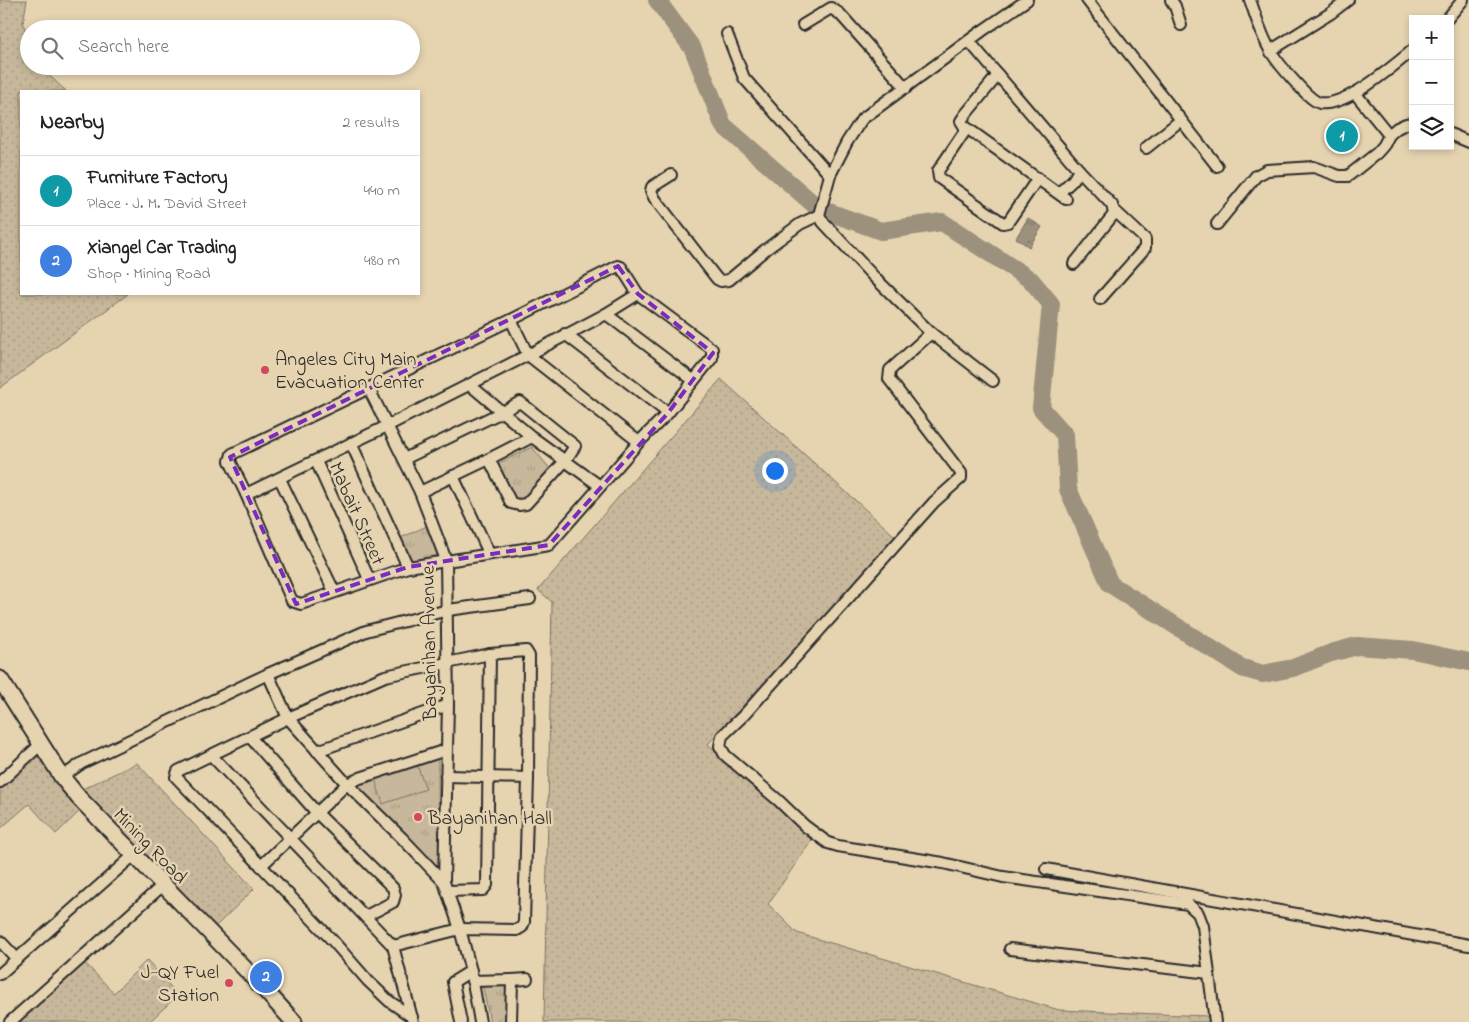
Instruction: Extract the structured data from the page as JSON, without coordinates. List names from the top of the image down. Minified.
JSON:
{"streets":{"street":["Mabait Street","Bayanihan Avenue","Mining Road"]},"places":["Angeles City Main Evacuation Center","Bayanihan Hall","J-QY Fuel Station"],"page":{"map_buttons":["+","−"],"search":"Search here","heading":["Nearby","2 results"],"pins":["1","2"],"list":[{"mark":"1","name":"Furniture Factory","note":"Place · J. M. David Street","value":"440 m"},{"mark":"2","name":"Xiangel Car Trading","note":"Shop · Mining Road","value":"480 m"}]}}
